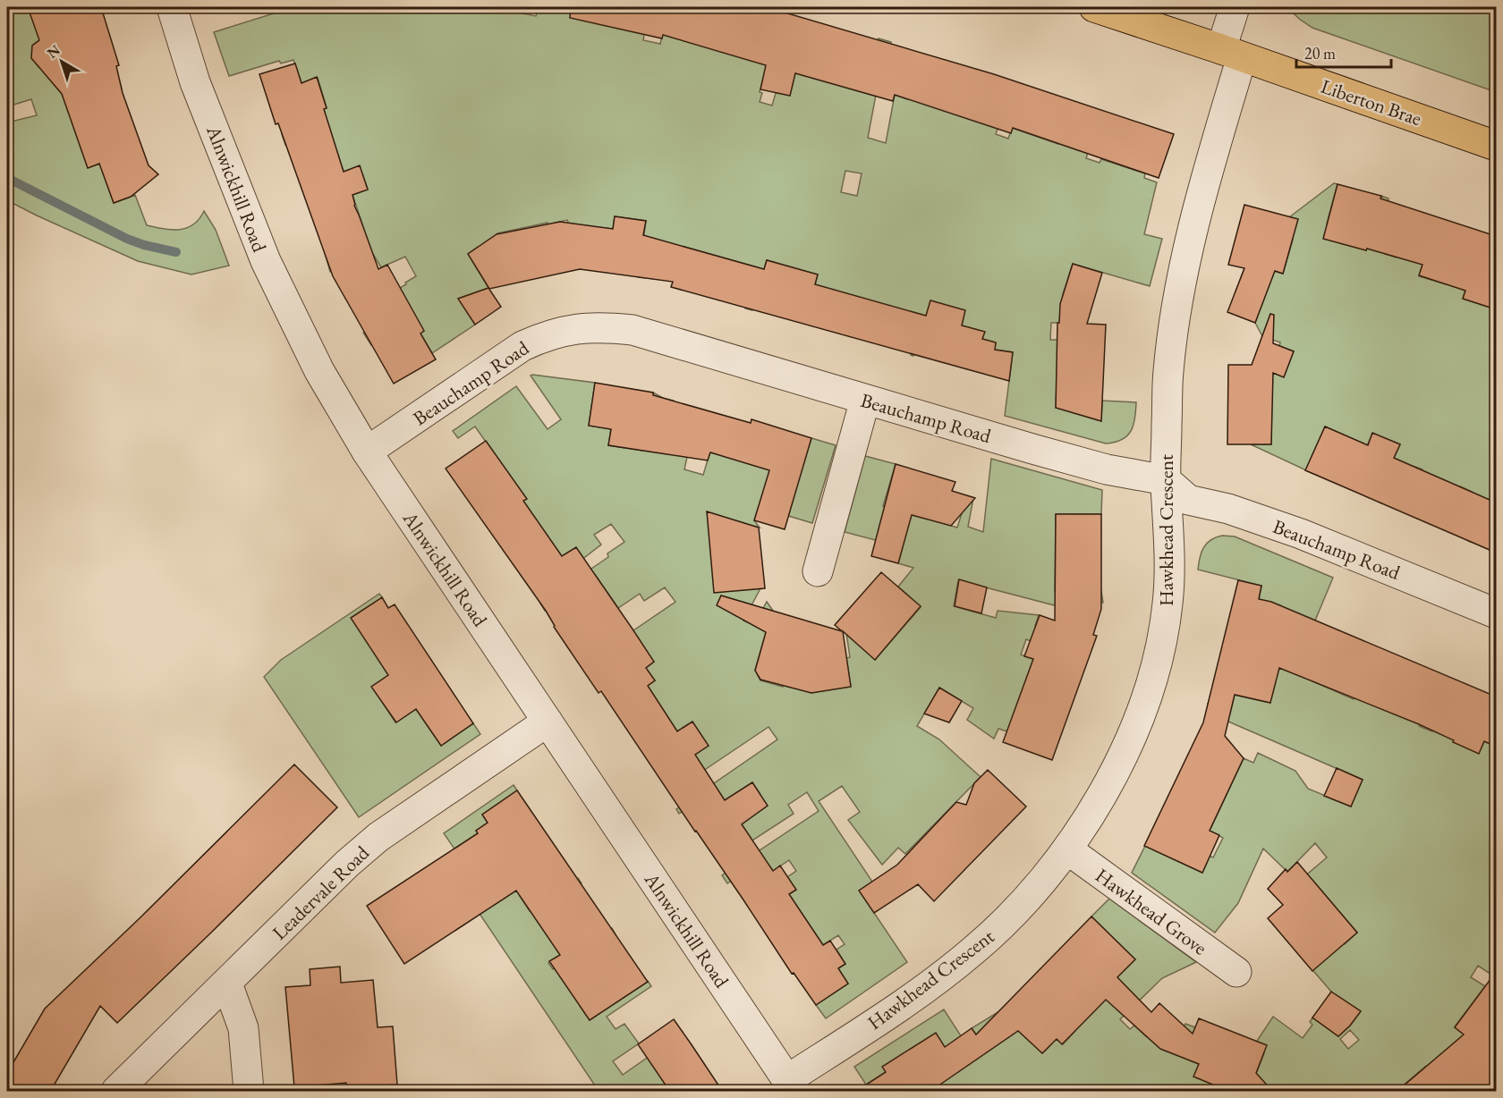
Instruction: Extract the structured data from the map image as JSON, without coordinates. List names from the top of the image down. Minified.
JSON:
{"streets":{"main road":["Liberton Brae"],"street":["Alnwickhill Road","Beauchamp Road","Hawkhead Crescent","Leadervale Road","Hawkhead Grove"]},"crossings":[["Liberton Brae","Hawkhead Crescent"],["Alnwickhill Road","Beauchamp Road"],["Alnwickhill Road","Hawkhead Crescent"],["Alnwickhill Road","Leadervale Road"],["Beauchamp Road","Hawkhead Crescent"],["Hawkhead Crescent","Hawkhead Grove"]],"scale_bar":"20 m","north":"top left"}
